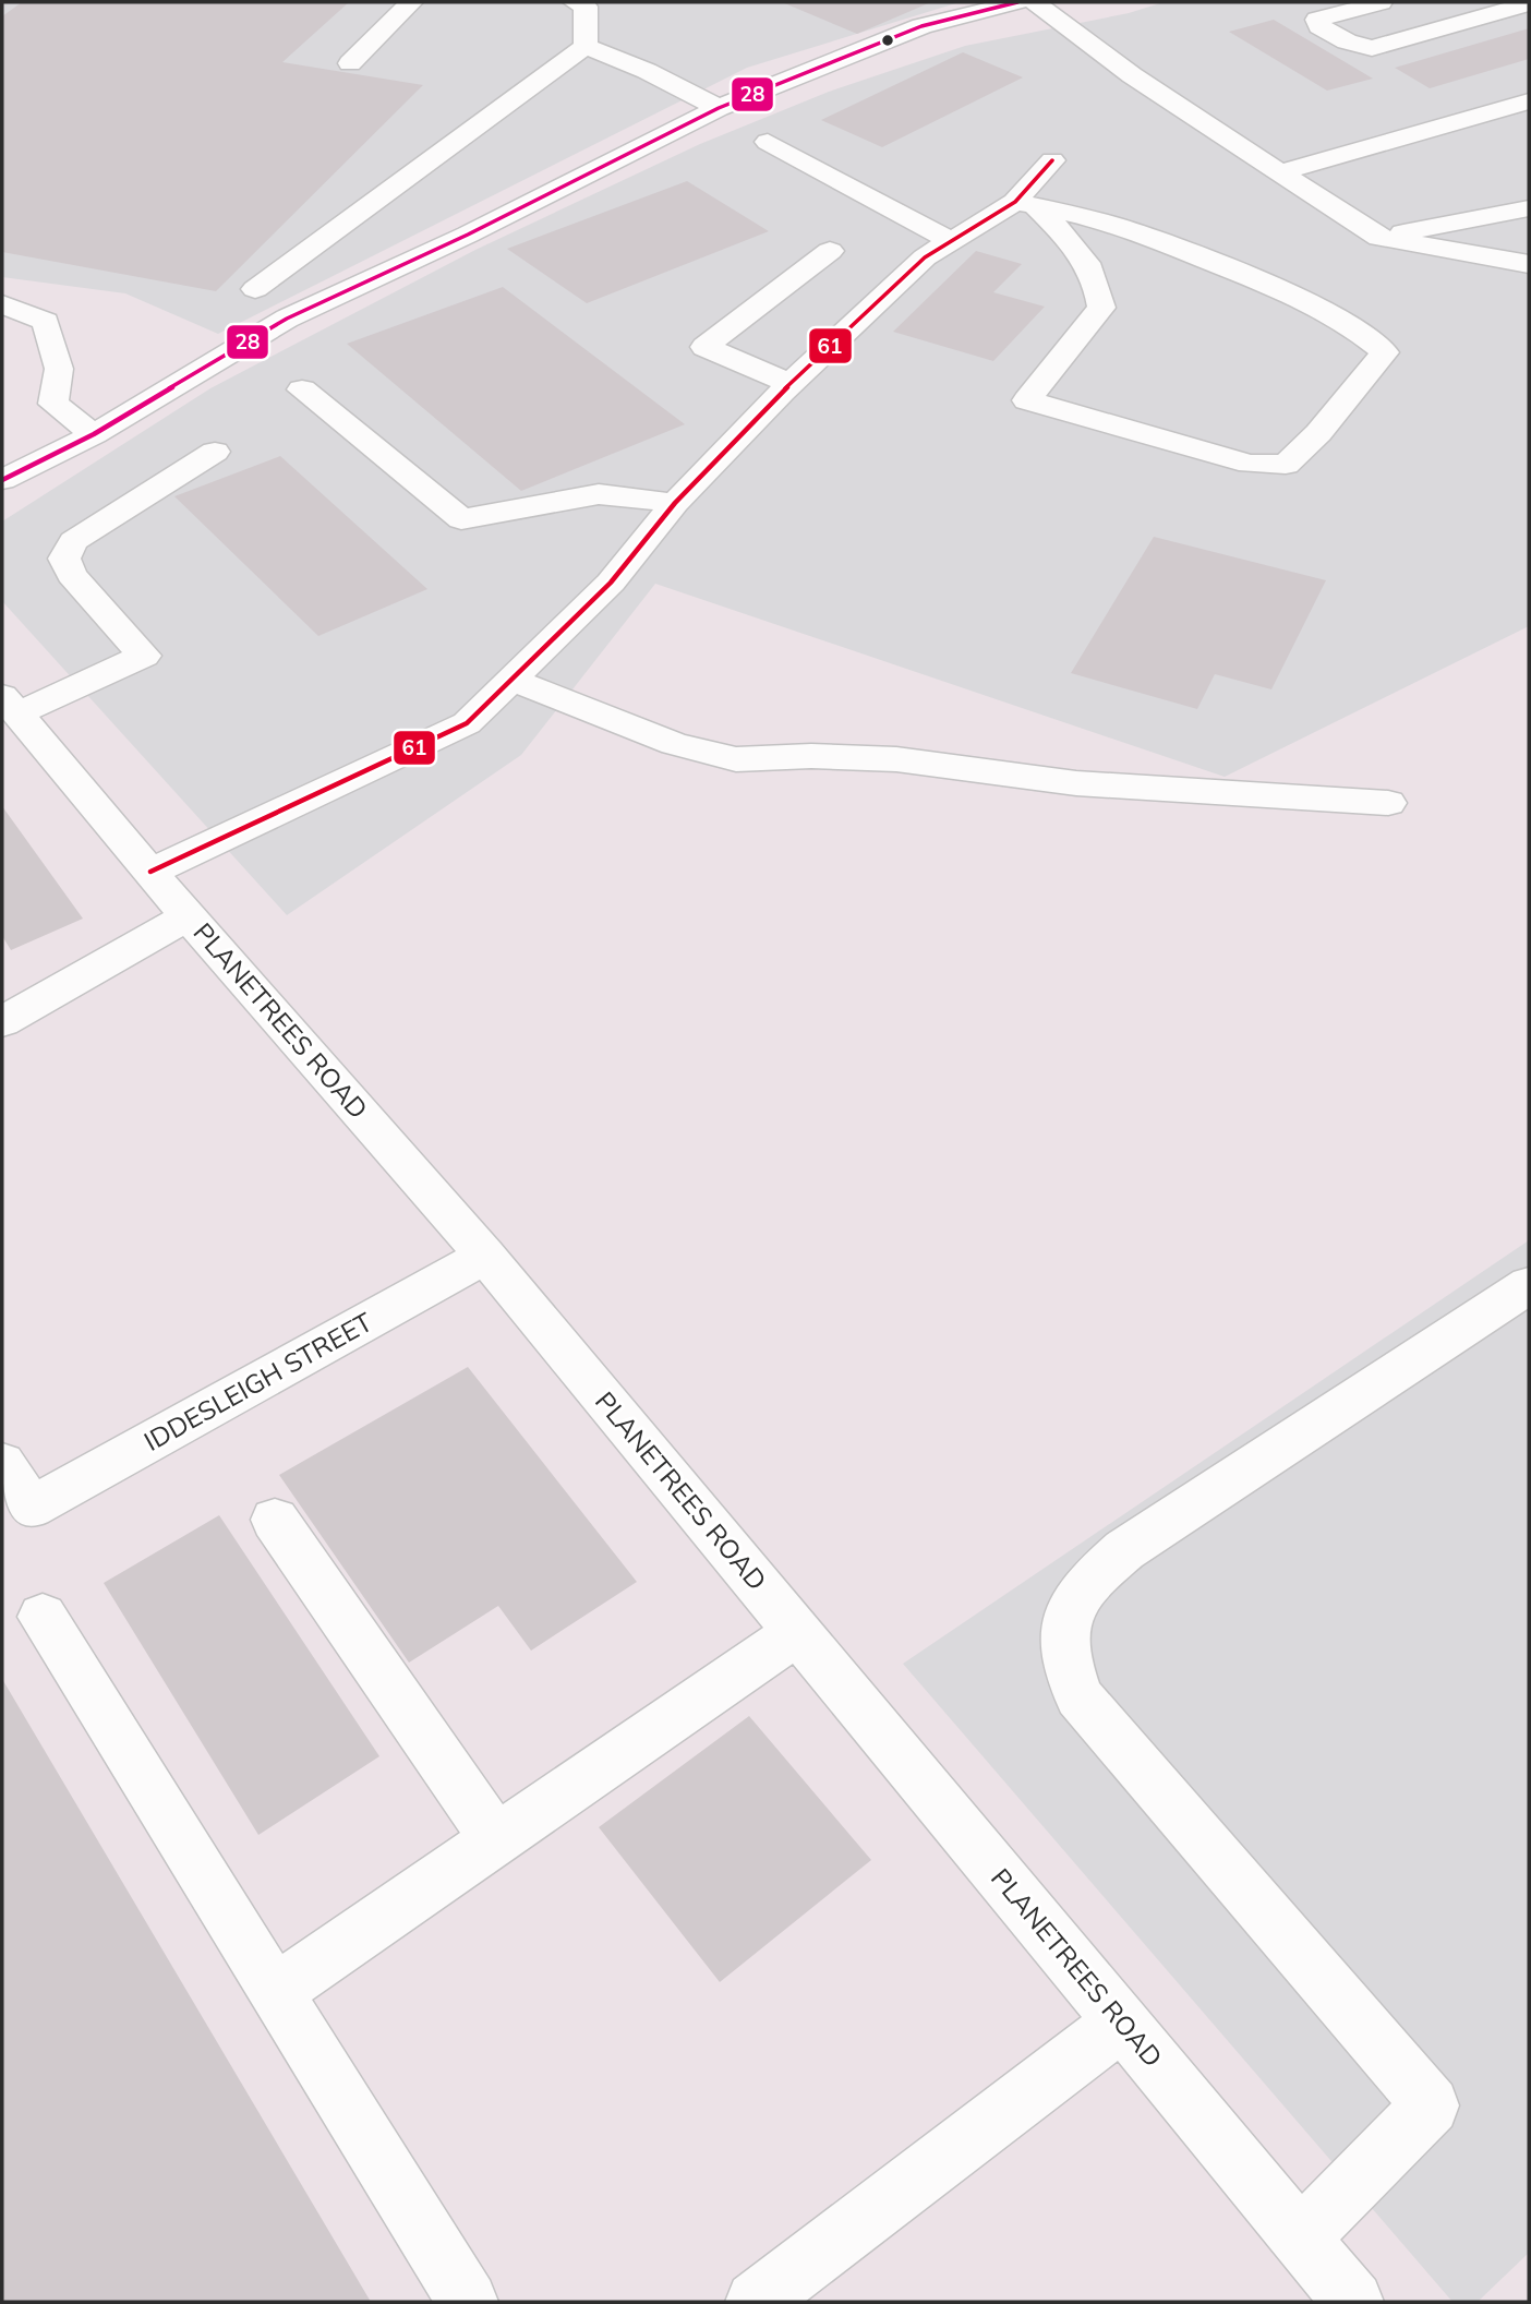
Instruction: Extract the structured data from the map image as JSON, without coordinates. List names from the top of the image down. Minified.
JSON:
{"streets":{"street":["PLANETREES ROAD","IDDESLEIGH STREET"]},"crossings":[["PLANETREES ROAD","IDDESLEIGH STREET"]],"lines":["transit line 28","transit line 61"]}
